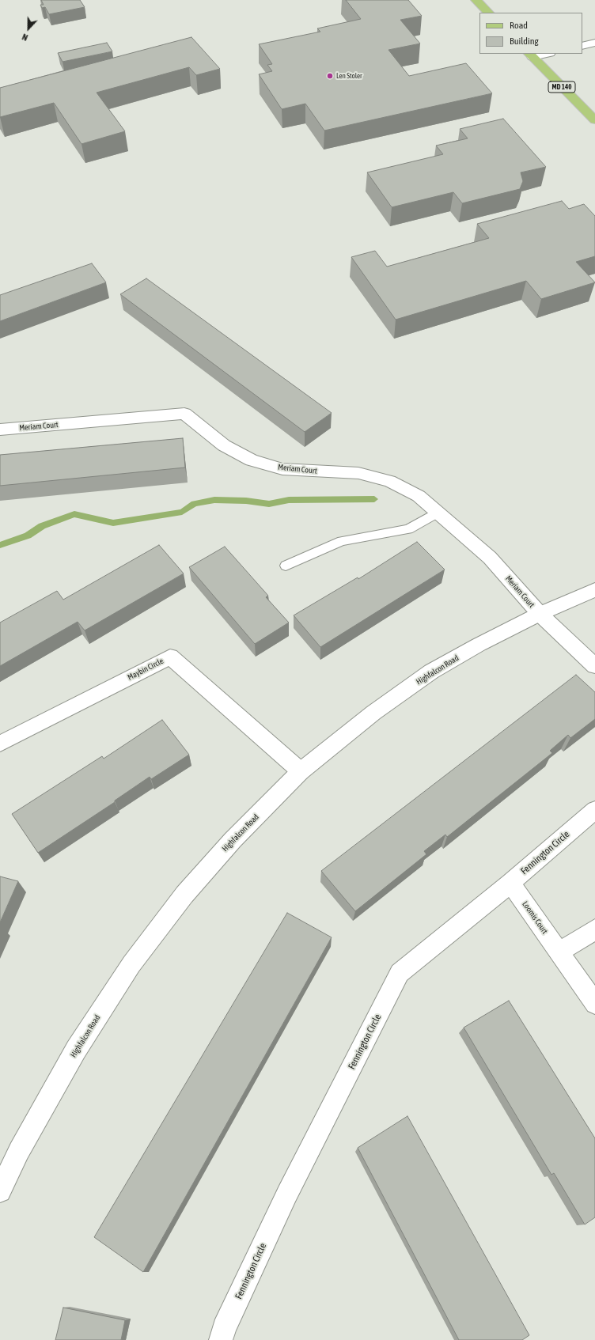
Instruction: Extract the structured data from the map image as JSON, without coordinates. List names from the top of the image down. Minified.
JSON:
{"streets":{"main road":["MD 140"],"street":["Meriam Court","Maybin Circle","Highfalcon Road","Fennington Circle","Loomis Court"]},"crossings":[["Meriam Court","Highfalcon Road"],["Maybin Circle","Highfalcon Road"],["Fennington Circle","Loomis Court"]],"places":["Len Stoler"],"legend":["Road","Building"],"north":"bottom"}
